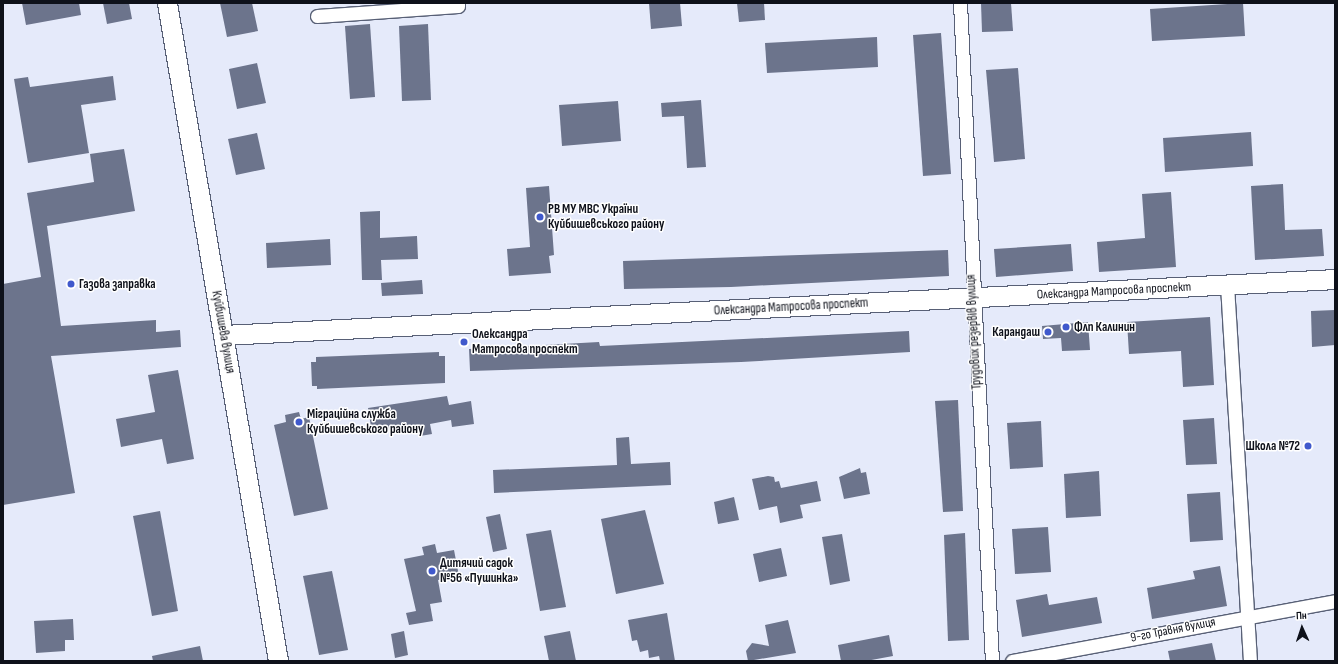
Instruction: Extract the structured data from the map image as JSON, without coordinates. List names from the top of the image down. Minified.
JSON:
{"streets":{"main road":["Олександра Матросова проспект","Куйбишева вулиця"],"street":["Трудових резервів вулиця","9-го Травня вулиця"]},"crossings":[["Олександра Матросова проспект","Куйбишева вулиця"],["Олександра Матросова проспект","Трудових резервів вулиця"]],"places":["РВ МУ МВС України Куйбишевського району","Газова заправка","Флп Калинин","Карандаш","Олександра Матросова проспект","Міграційна служба Куйбишевського району","Школа №72","Дитячий садок №56 «Пушинка»"],"north":"top"}
